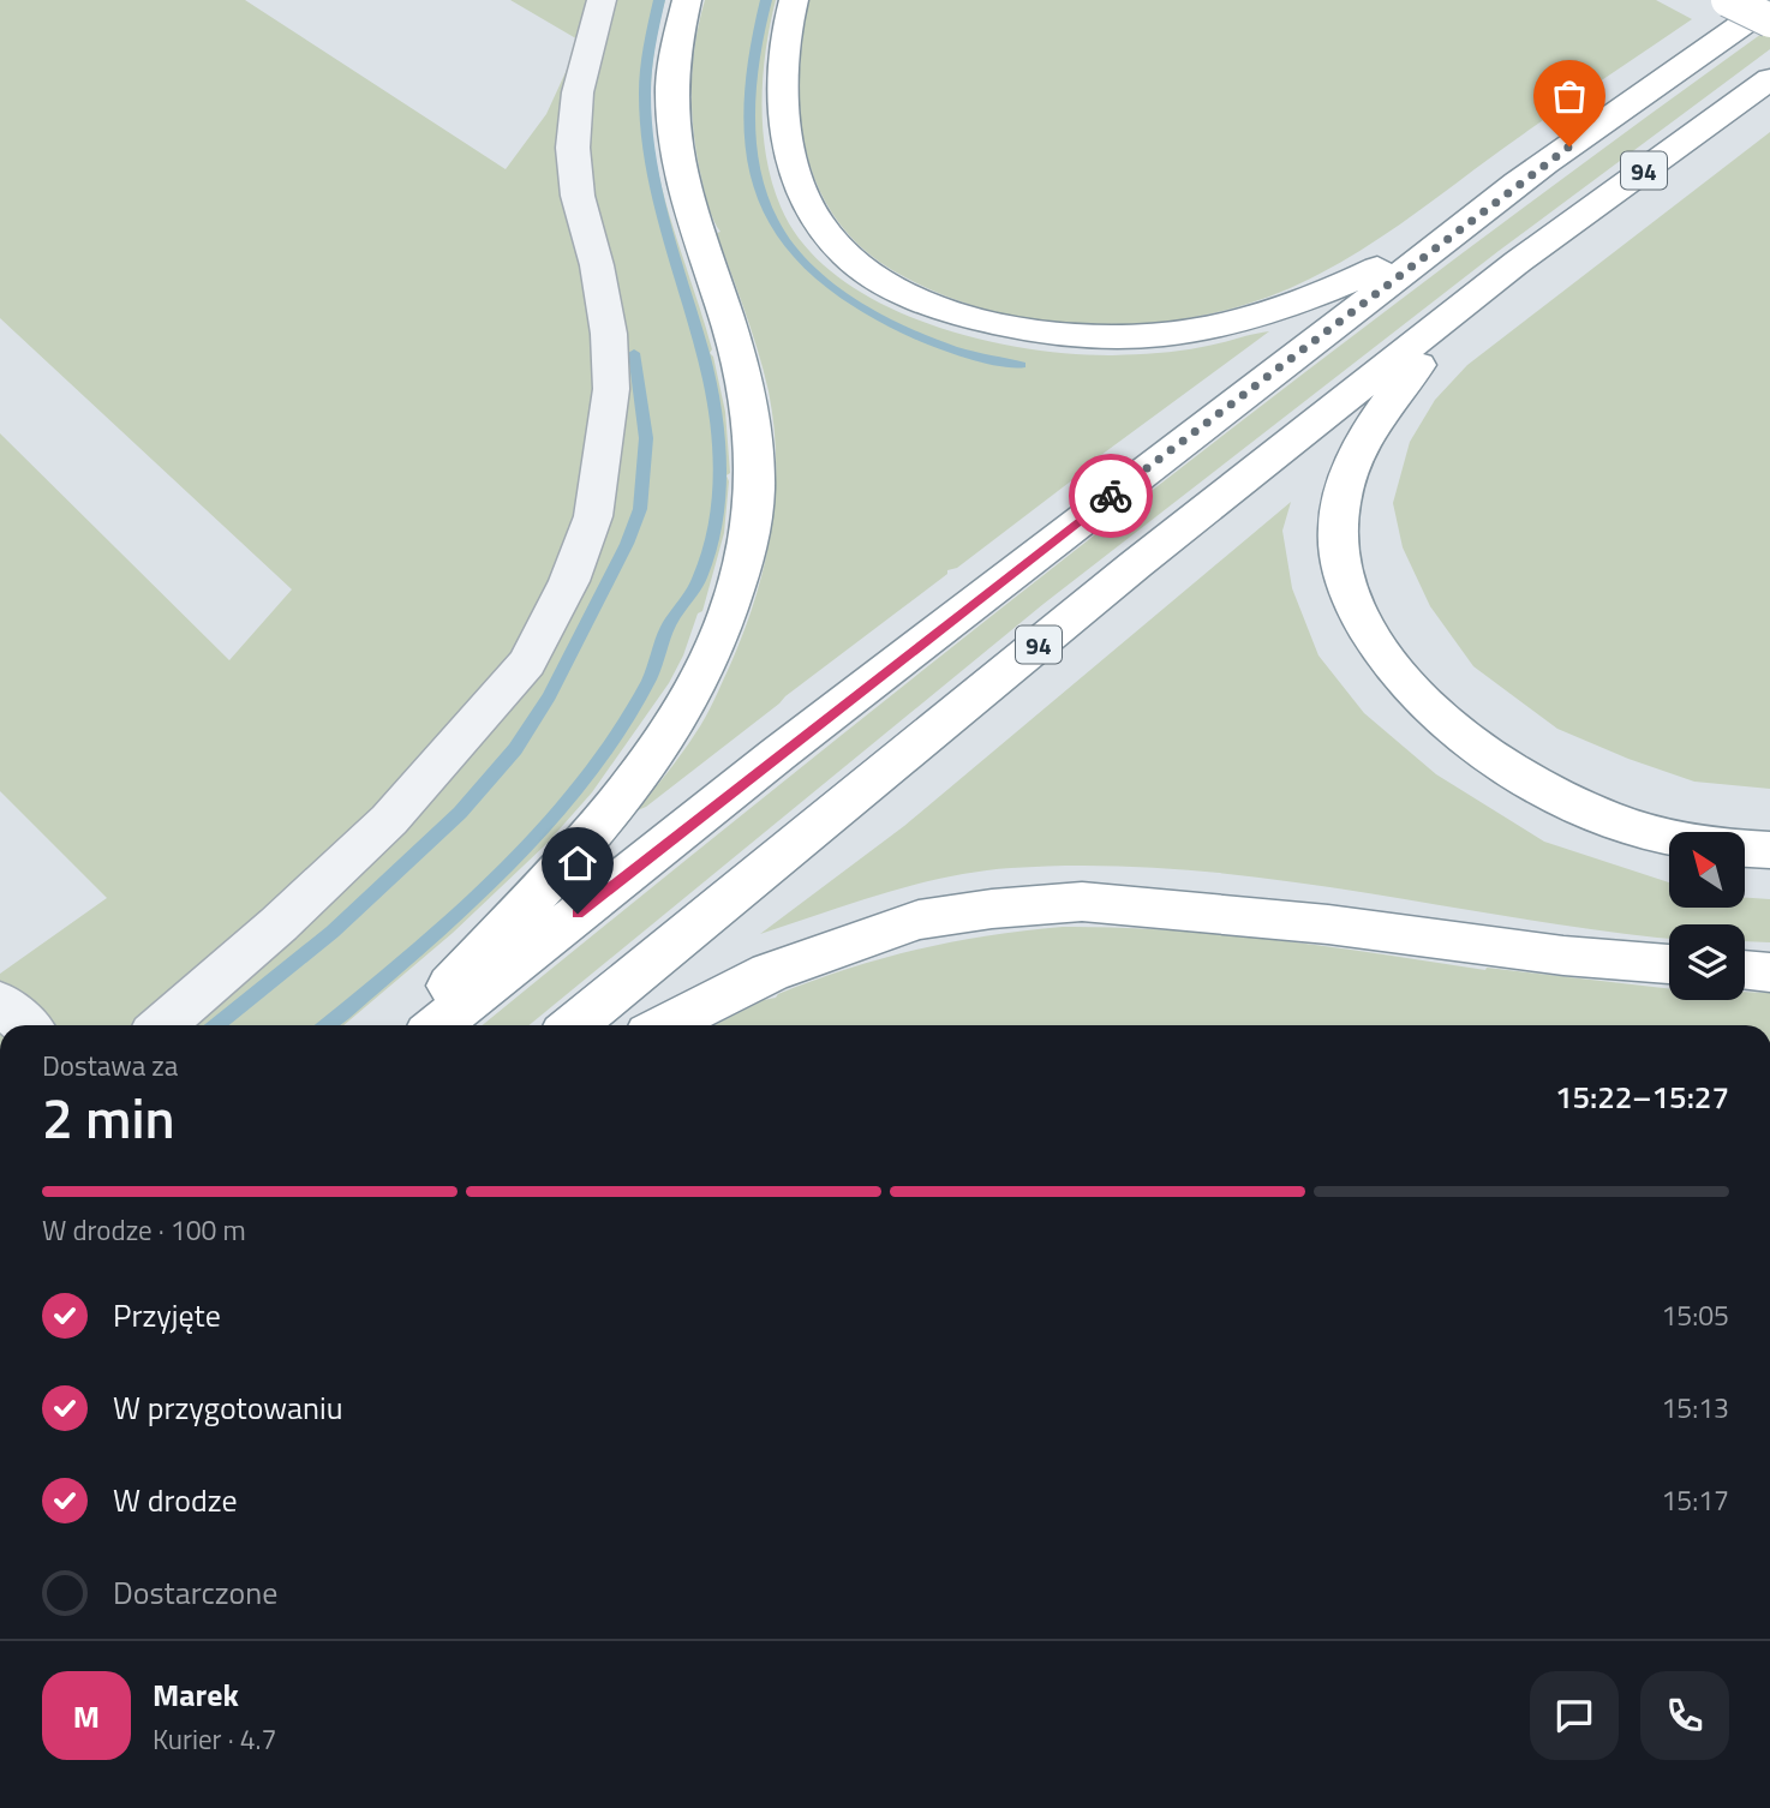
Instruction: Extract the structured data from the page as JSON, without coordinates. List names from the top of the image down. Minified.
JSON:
{"streets":{"main road":["94"]},"north":"top left","page":{"heading":["2 min","Dostawa za","15:22–15:27"],"panel":["Marek","Kurier · 4.7"],"bar":"W drodze · 100 m","list":[["Przyjęte","15:05"],["W przygotowaniu","15:13"],["W drodze","15:17"],"Dostarczone"],"round":"M"}}
